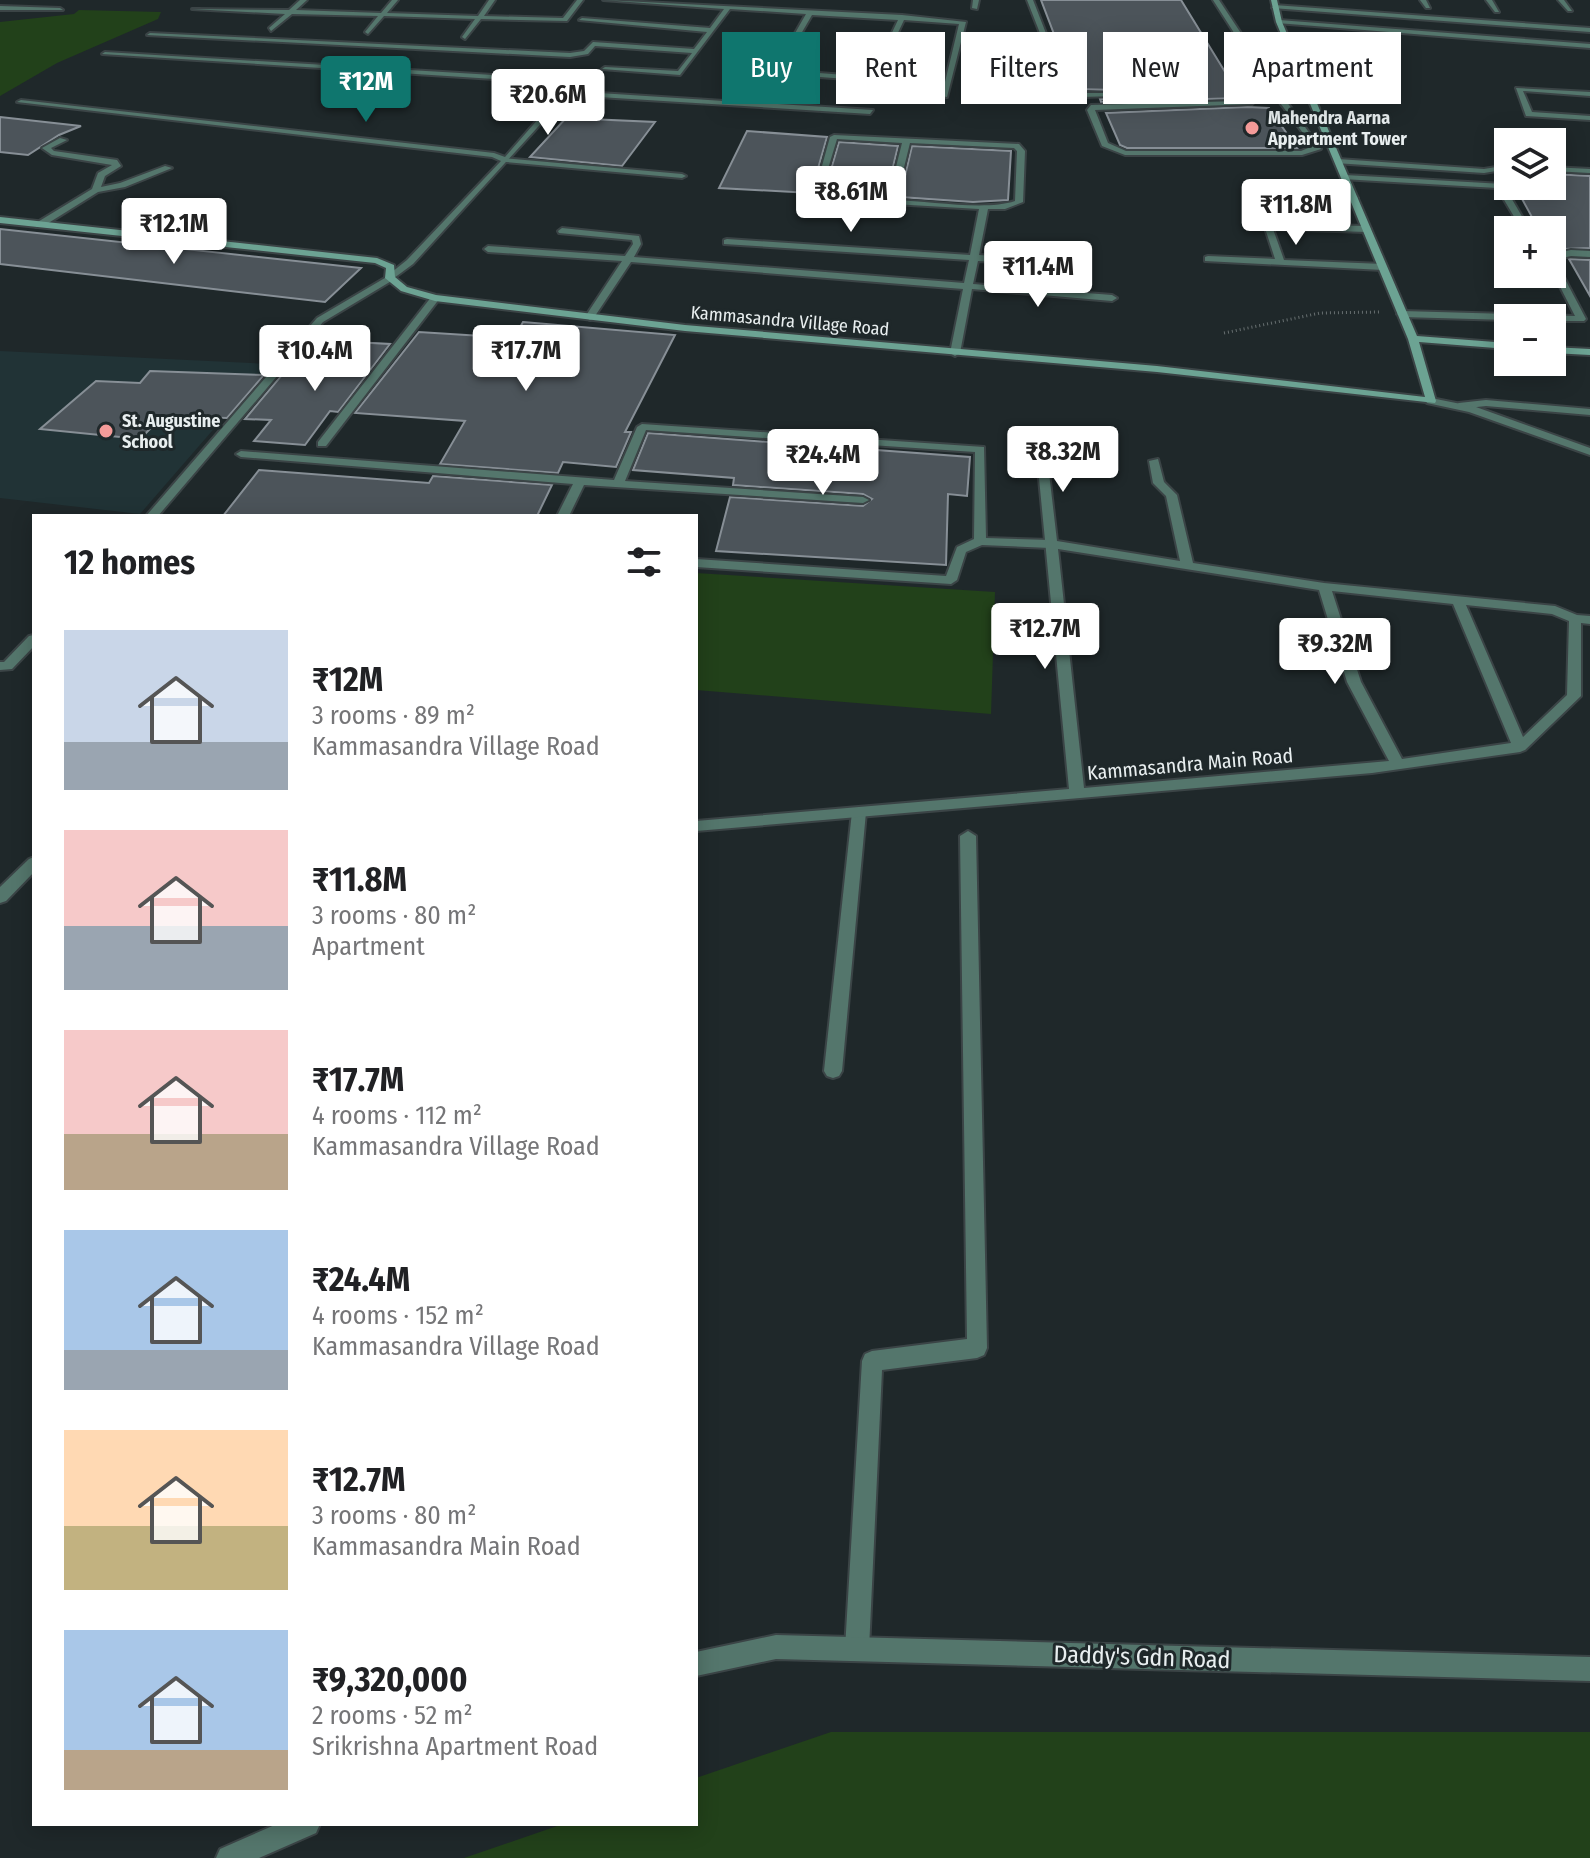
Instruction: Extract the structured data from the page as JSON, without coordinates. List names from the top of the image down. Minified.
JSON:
{"streets":{"street":["Kammasandra Village Road","Kammasandra Main Road","Daddy's Gdn Road"]},"places":["Mahendra Aarna Appartment Tower","St. Augustine School"],"page":{"chip":["Buy","Rent","Filters","New","Apartment"],"price":["₹12M","₹20.6M","₹8.61M","₹11.8M","₹12.1M","₹11.4M","₹10.4M","₹17.7M","₹8.32M","₹24.4M","₹12.7M","₹9.32M"],"map_buttons":["+","−"],"heading":"12 homes","list":[{"name":"₹12M","note":"3 rooms · 89 m² · Kammasandra Village Road"},{"name":"₹11.8M","note":"3 rooms · 80 m² · Apartment"},{"name":"₹17.7M","note":"4 rooms · 112 m² · Kammasandra Village Road"},{"name":"₹24.4M","note":"4 rooms · 152 m² · Kammasandra Village Road"},{"name":"₹12.7M","note":"3 rooms · 80 m² · Kammasandra Main Road"},{"name":"₹9,320,000","note":"2 rooms · 52 m² · Srikrishna Apartment Road"}]}}
